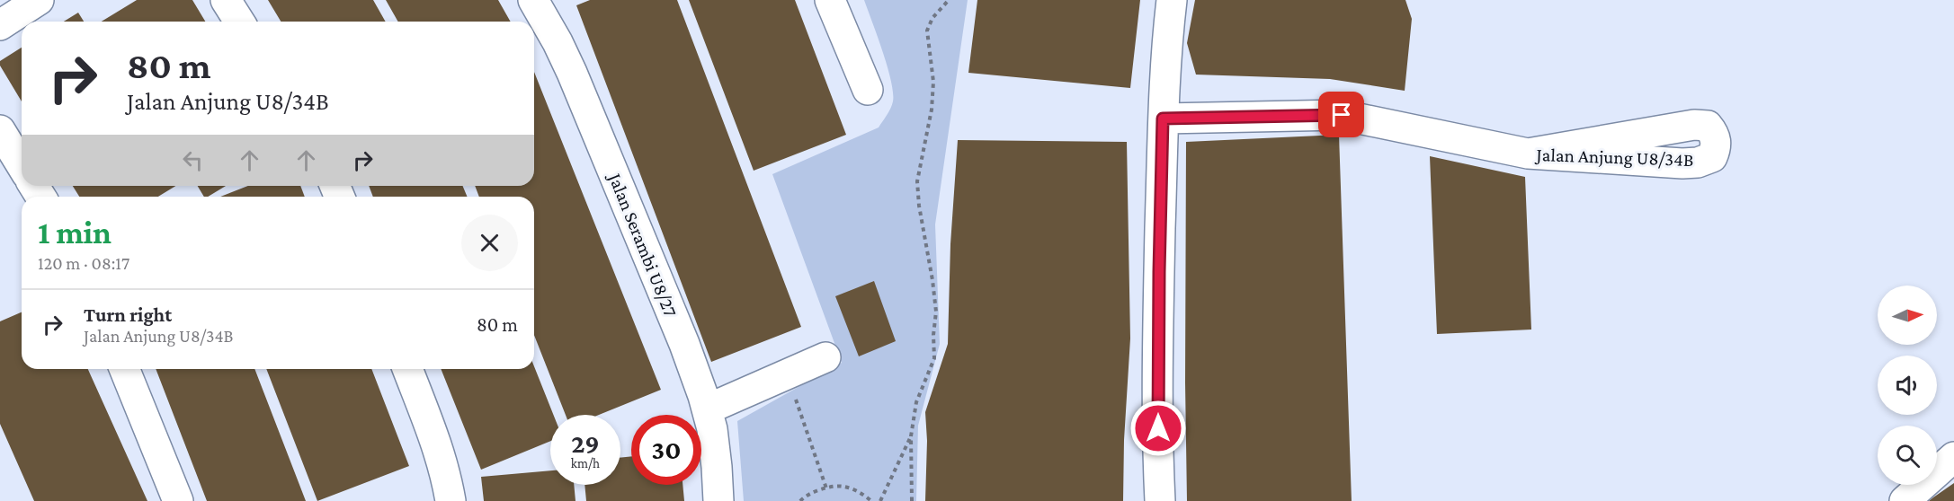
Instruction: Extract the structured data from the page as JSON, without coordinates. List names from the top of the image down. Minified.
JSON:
{"streets":{"street":["Jalan Anjung U8/34B","Jalan Serambi U8/27"]},"north":"right","page":{"turn":["80 m","Jalan Anjung U8/34B"],"heading":["1 min","120 m · 08:17"],"list":[{"name":"Turn right","note":"Jalan Anjung U8/34B","value":"80 m"}],"speed":"29 km/h","limit":"30"}}
